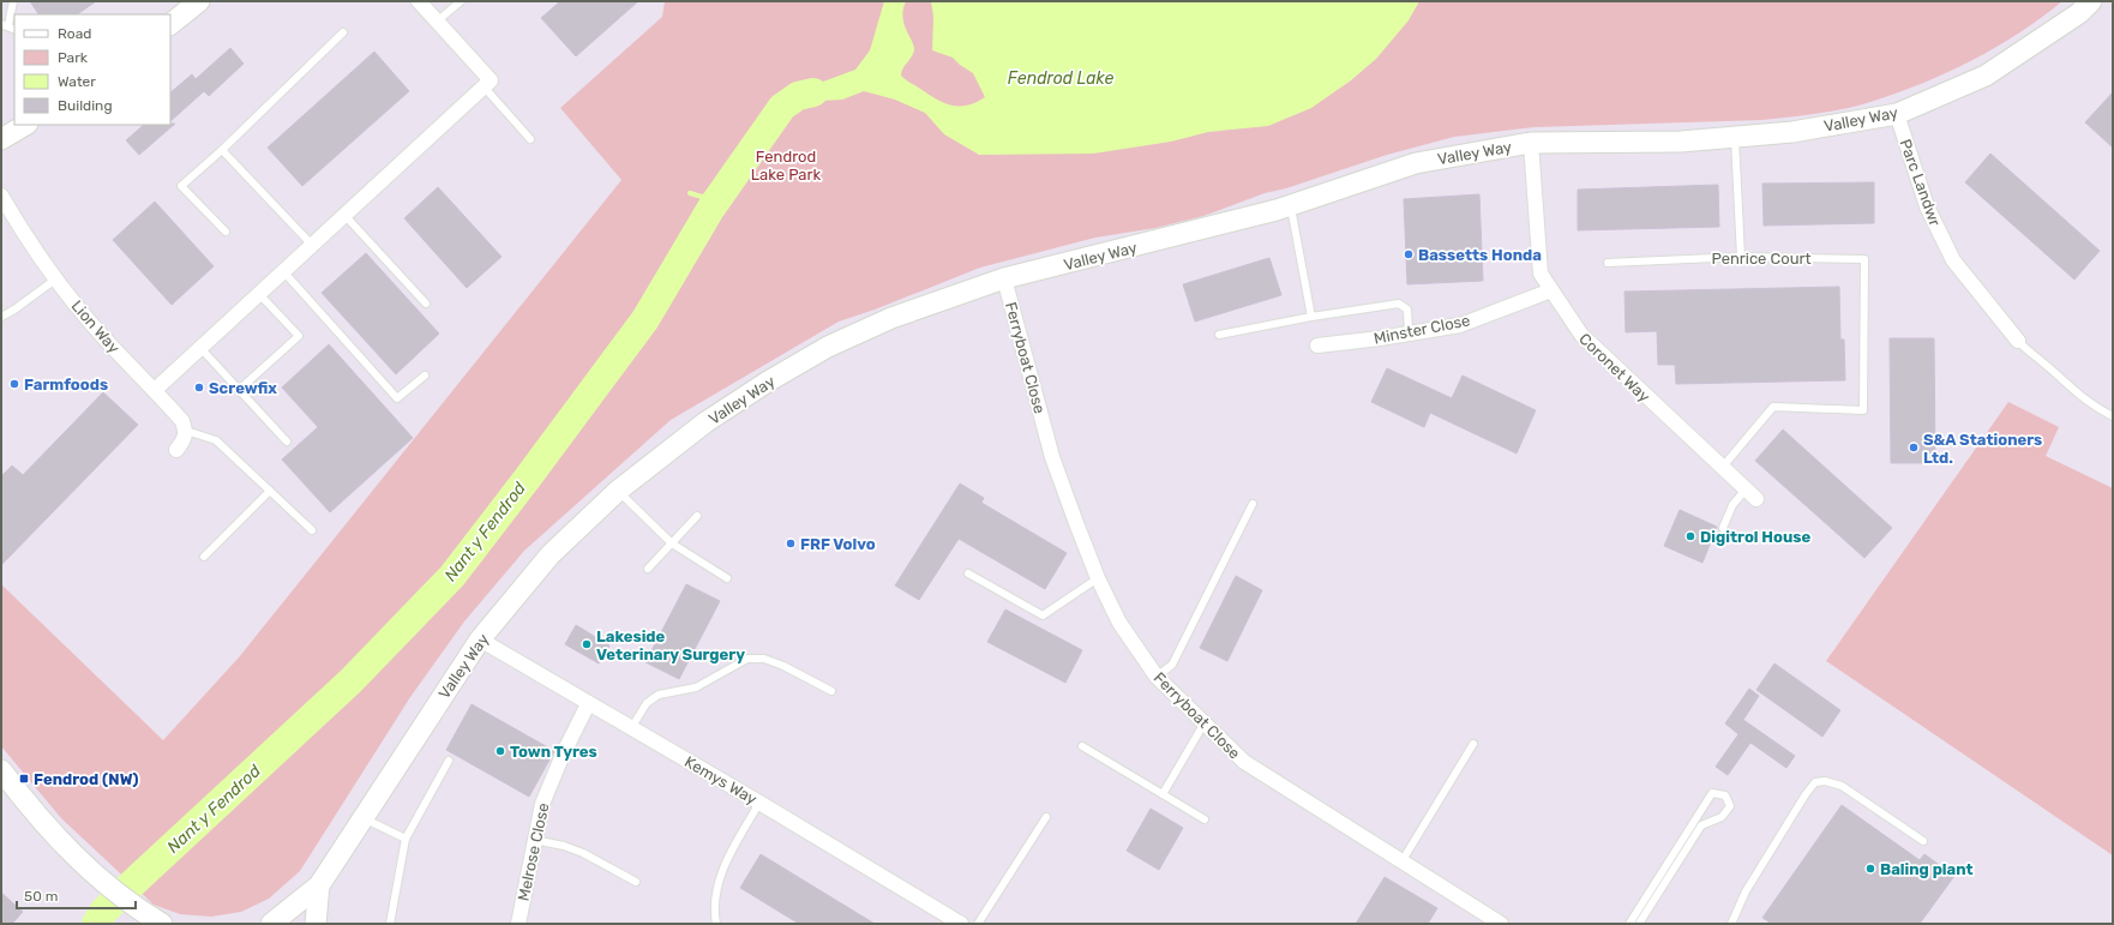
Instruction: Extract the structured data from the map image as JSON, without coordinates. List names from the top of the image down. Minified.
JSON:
{"streets":{"street":["Valley Way","Parc Landwr","Lion Way","Minster Close","Ferryboat Close","Coronet Way","Kemys Way","Melrose Close"],"lane":["Penrice Court"]},"crossings":[["Valley Way","Parc Landwr"],["Valley Way","Ferryboat Close"],["Valley Way","Coronet Way"],["Valley Way","Kemys Way"],["Penrice Court","Coronet Way"],["Minster Close","Coronet Way"],["Kemys Way","Melrose Close"]],"water":["Fendrod Lake","Nant y Fendrod"],"parks":["Fendrod Lake Park"],"places":{"other":["Bassetts Honda","Farmfoods","Screwfix","S&A Stationers Ltd.","Digitrol House","FRF Volvo","Lakeside Veterinary Surgery","Town Tyres","Baling plant"],"transit":["Fendrod (NW)"]},"legend":["Road","Park","Water","Building"],"scale_bar":"50 m"}
